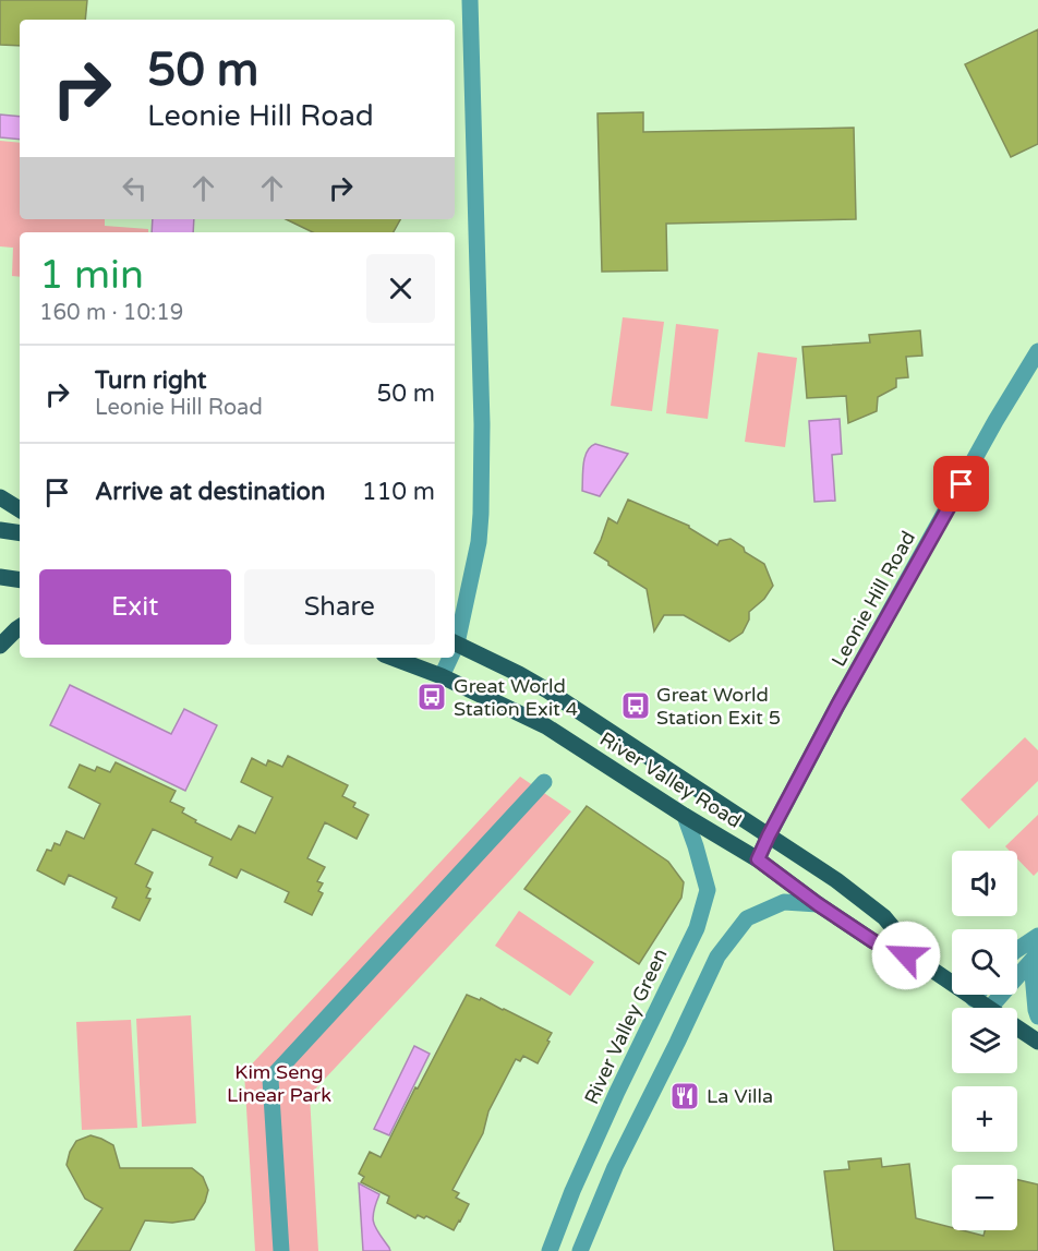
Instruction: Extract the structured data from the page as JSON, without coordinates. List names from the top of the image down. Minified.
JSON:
{"streets":{"main road":["River Valley Road"],"street":["Leonie Hill Road","River Valley Green"]},"crossings":[["Leonie Hill Road","River Valley Road"],["River Valley Road","River Valley Green"]],"parks":["Kim Seng Linear Park"],"places":{"bus stop":["Great World Station Exit 4","Great World Station Exit 5"],"restaurant":["La Villa"]},"page":{"turn":["50 m","Leonie Hill Road"],"heading":["1 min","160 m · 10:19"],"list":[{"name":"Turn right","note":"Leonie Hill Road","value":"50 m"},{"name":"Arrive at destination","value":"110 m"}],"buttons":["Exit","Share"],"map_buttons":["+","−"]}}
